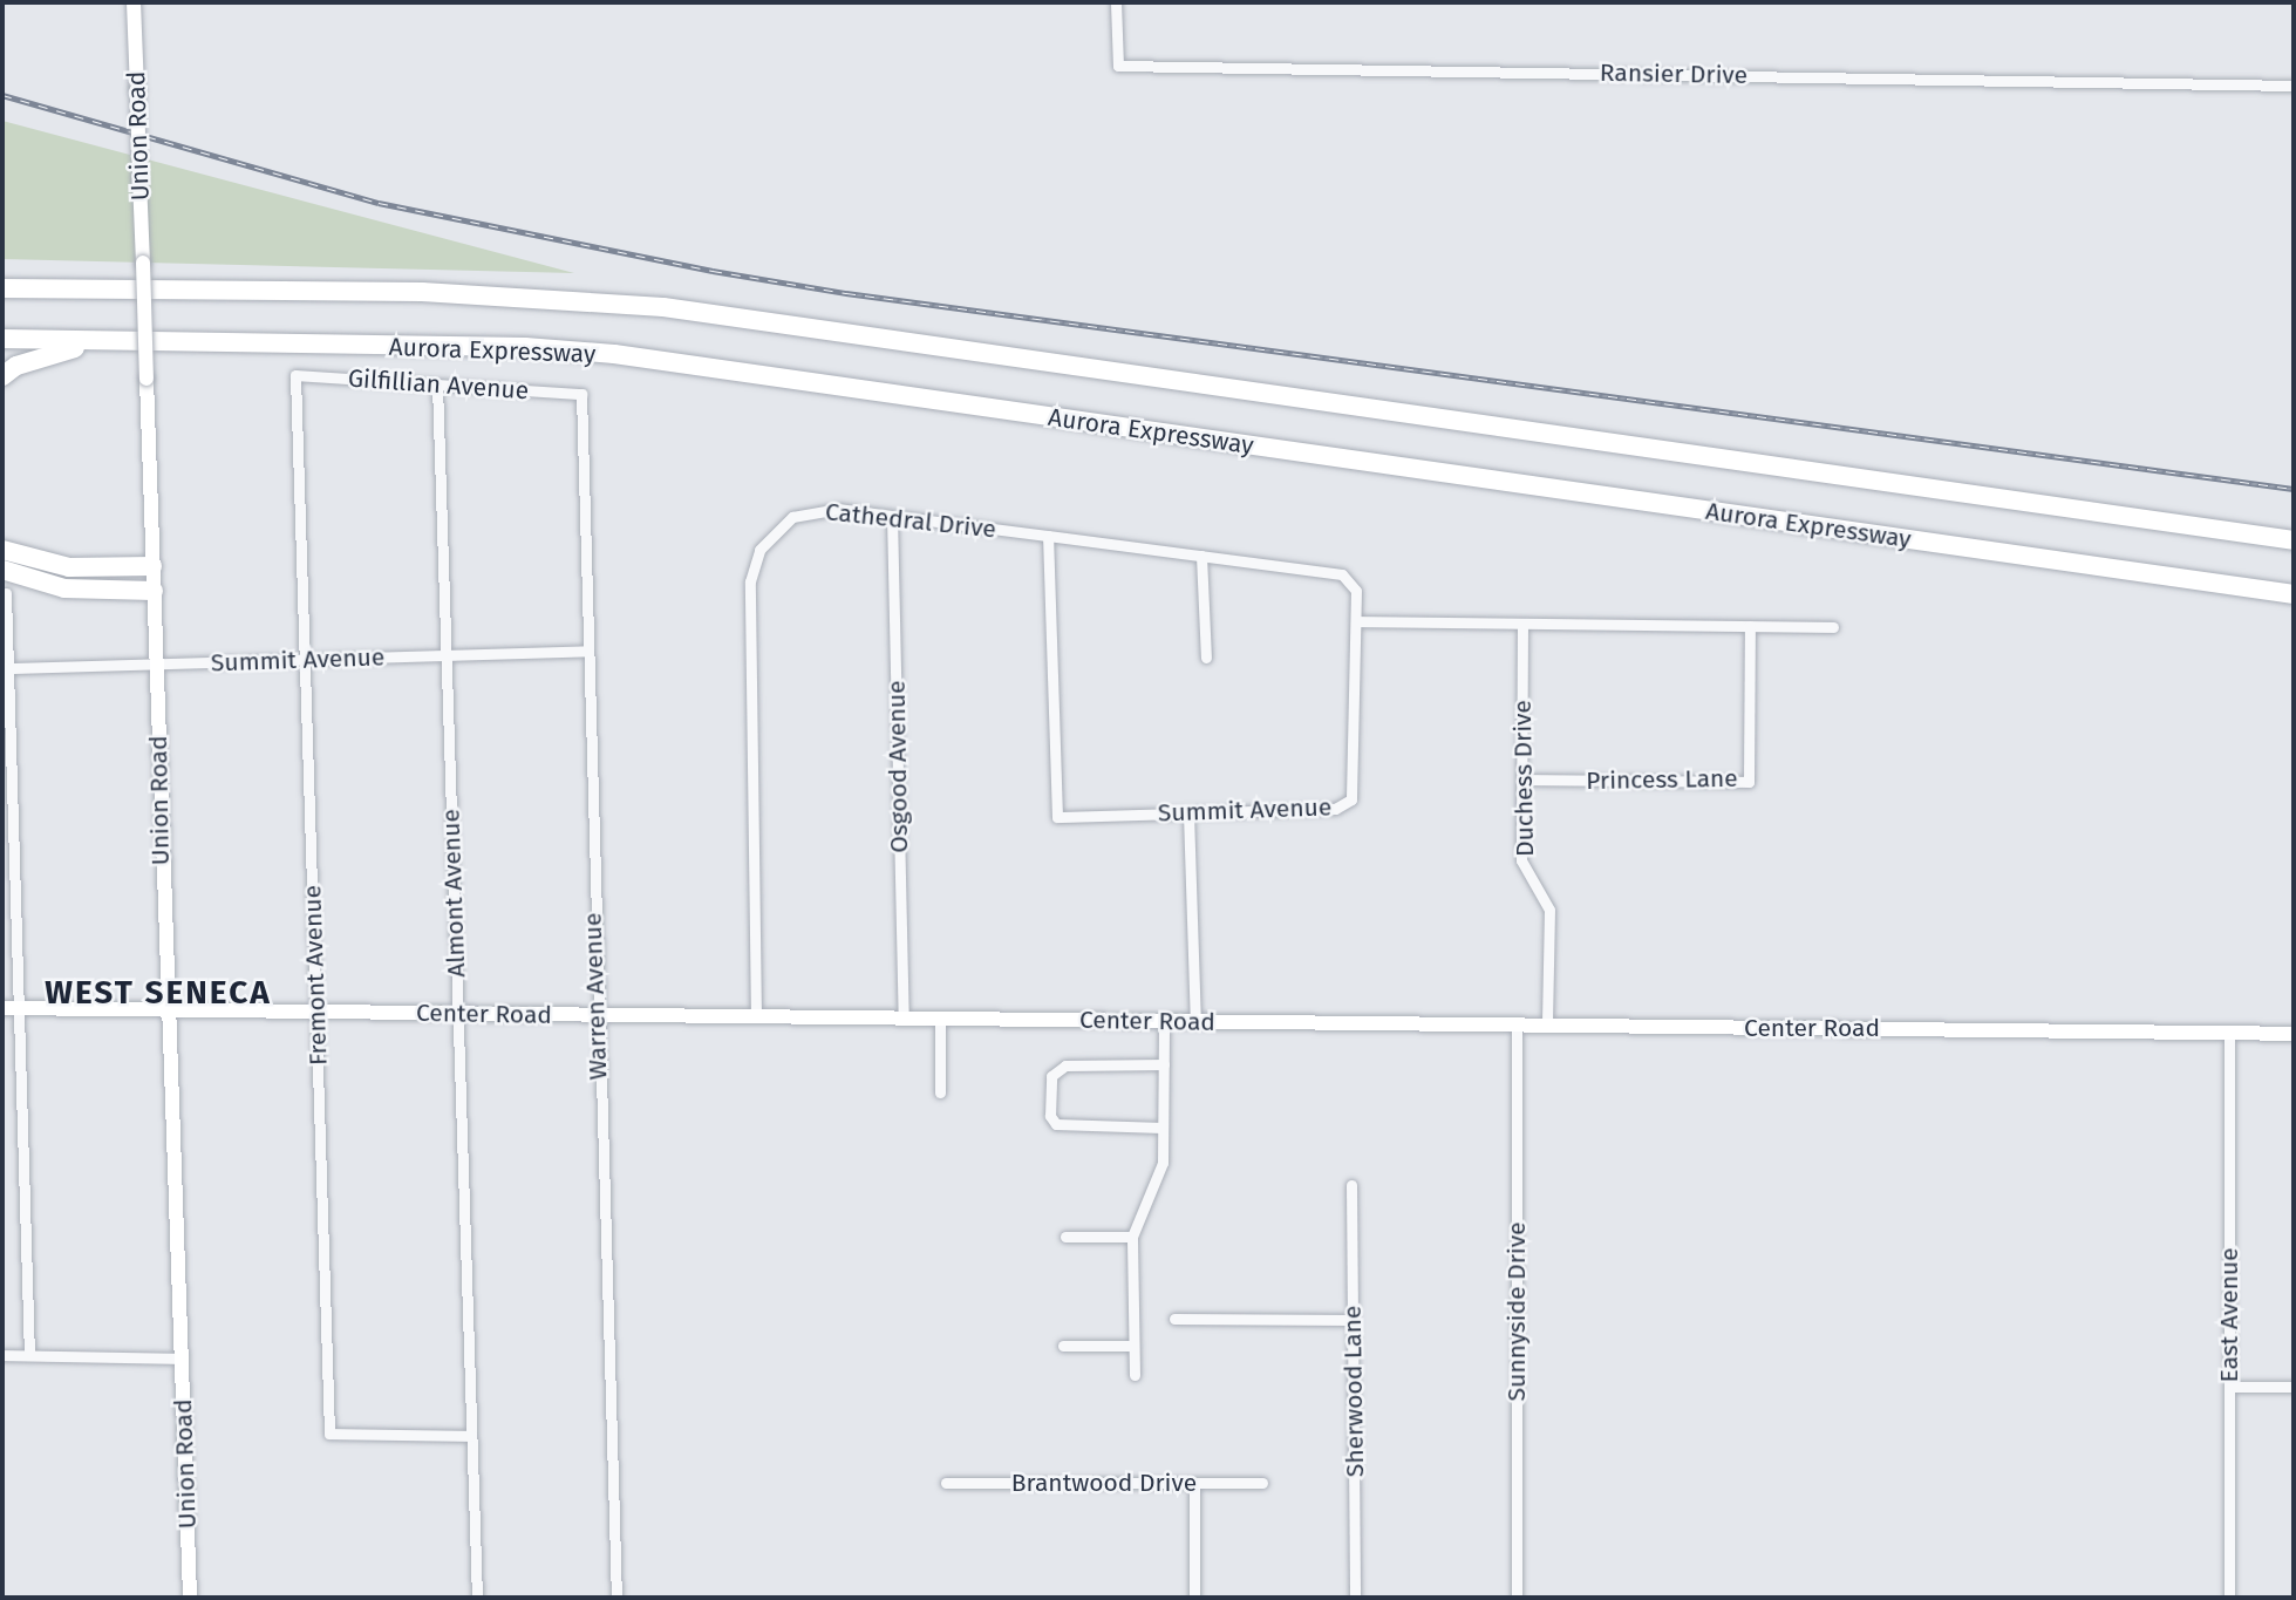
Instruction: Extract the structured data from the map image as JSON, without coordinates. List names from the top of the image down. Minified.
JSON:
{"streets":{"highway":["Aurora Expressway"],"main road":["Union Road","Center Road"],"street":["Ransier Drive","Gilfillian Avenue","Cathedral Drive","Summit Avenue","Osgood Avenue","Duchess Drive","Princess Lane","Almont Avenue","Fremont Avenue","Warren Avenue","Sunnyside Drive","East Avenue","Sherwood Lane","Brantwood Drive"]},"crossings":[["Union Road","Summit Avenue"],["Union Road","Center Road"],["Gilfillian Avenue","Almont Avenue"],["Gilfillian Avenue","Fremont Avenue"],["Gilfillian Avenue","Warren Avenue"],["Cathedral Drive","Summit Avenue"],["Cathedral Drive","Osgood Avenue"],["Cathedral Drive","Center Road"],["Summit Avenue","Almont Avenue"],["Summit Avenue","Fremont Avenue"],["Summit Avenue","Warren Avenue"],["Osgood Avenue","Center Road"],["Duchess Drive","Princess Lane"],["Duchess Drive","Center Road"],["Almont Avenue","Fremont Avenue"],["Almont Avenue","Center Road"],["Fremont Avenue","Center Road"],["Warren Avenue","Center Road"],["Center Road","Sunnyside Drive"],["Center Road","East Avenue"]],"districts":["WEST SENECA"]}
